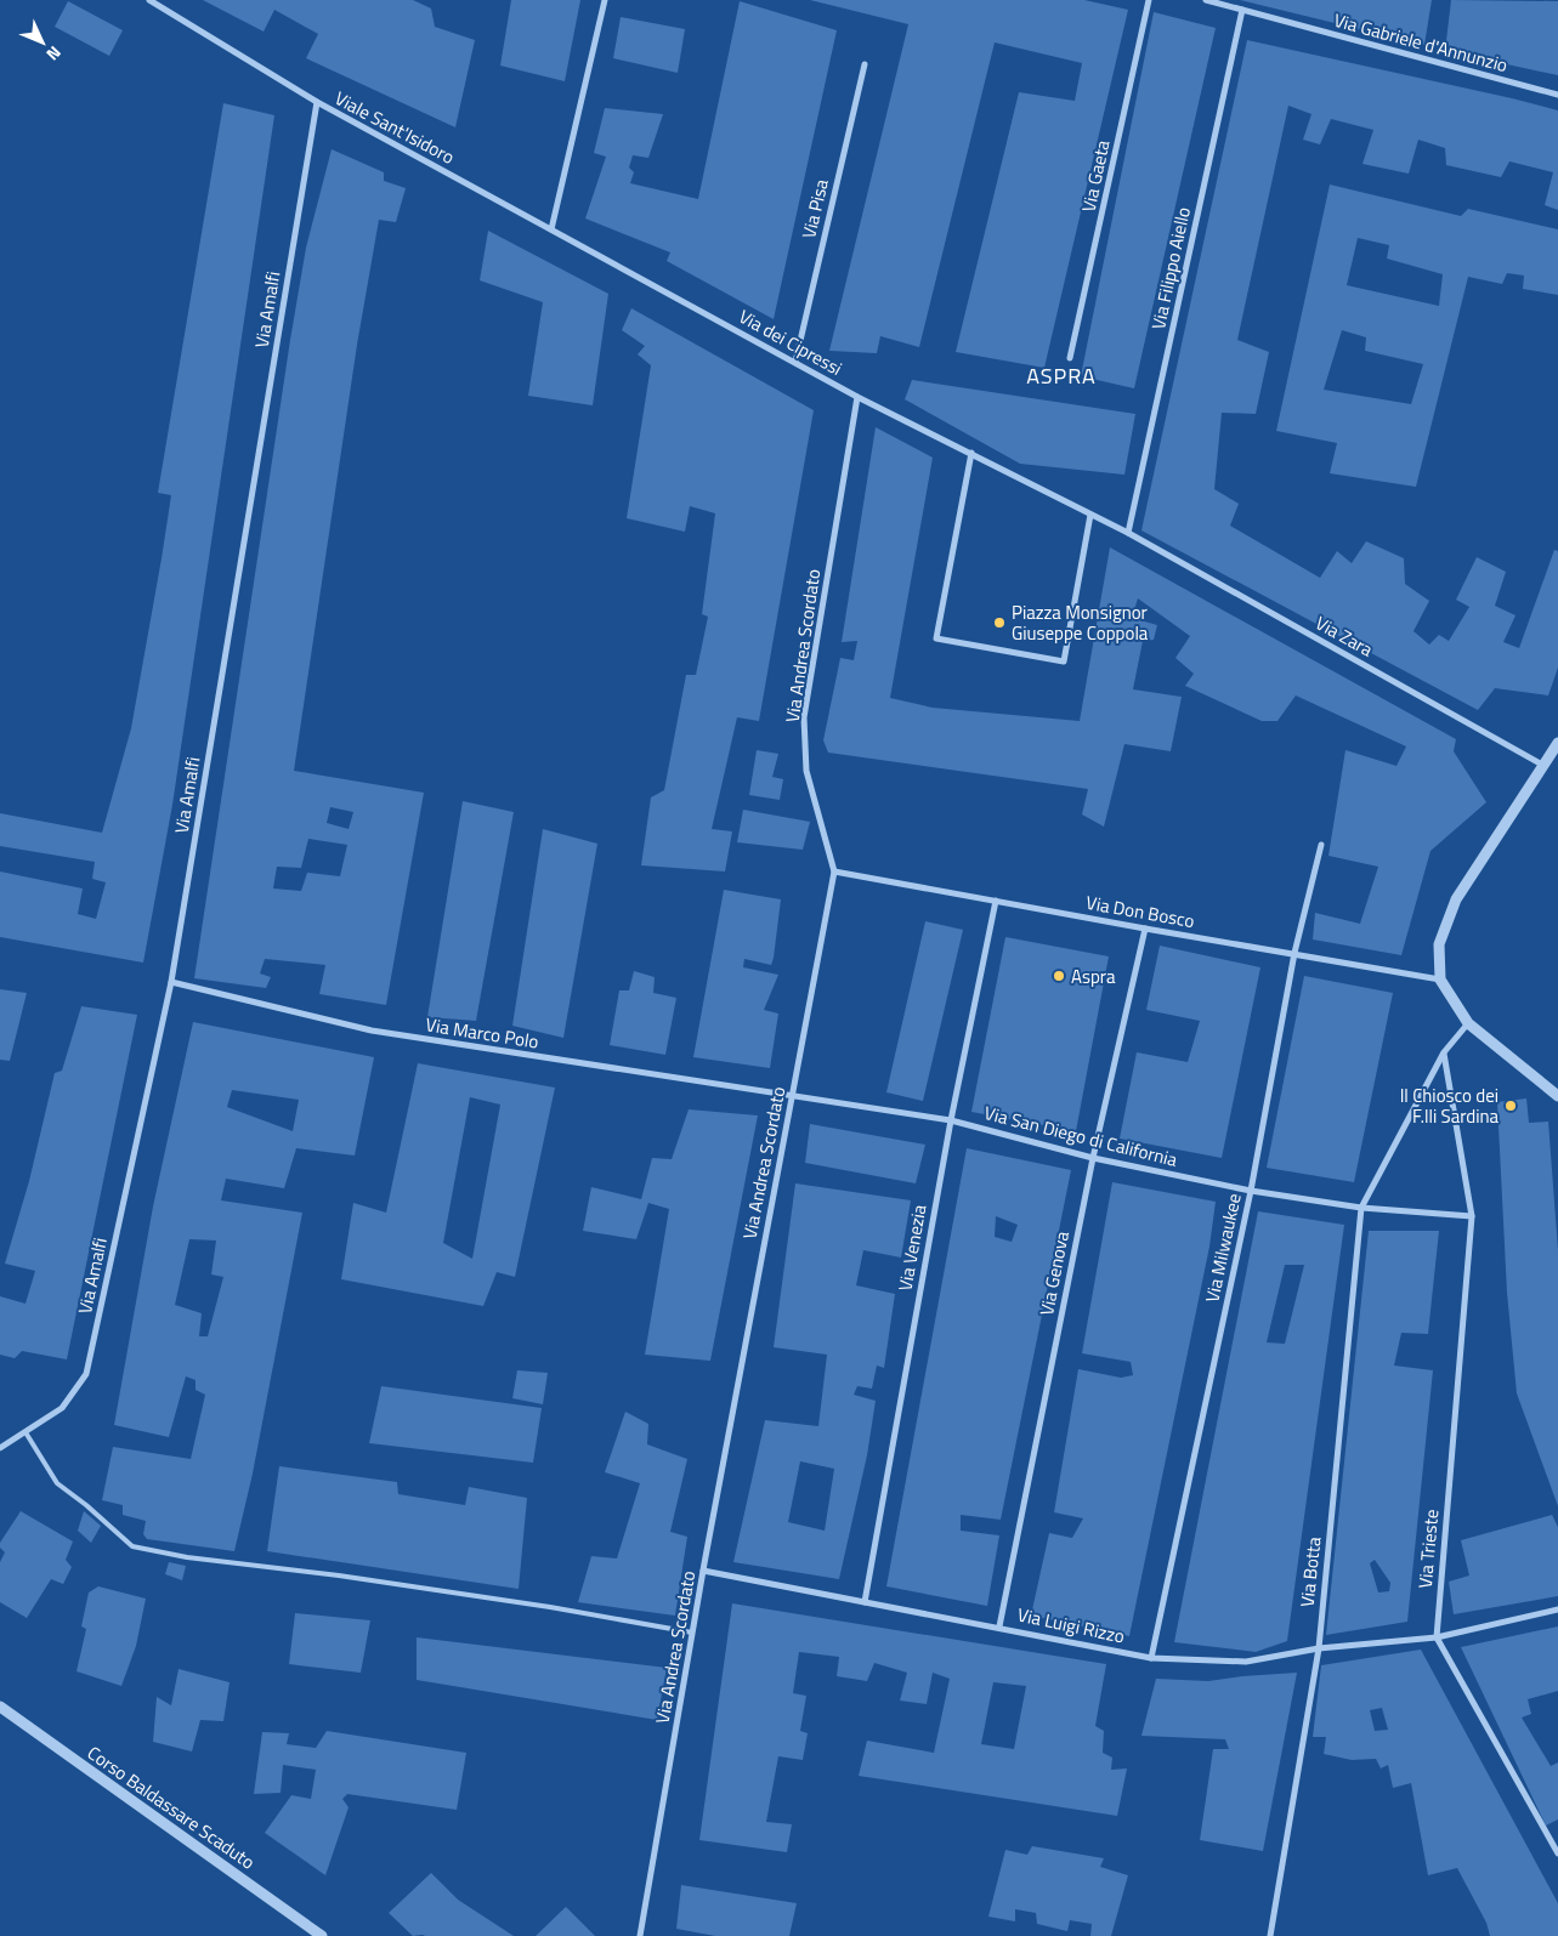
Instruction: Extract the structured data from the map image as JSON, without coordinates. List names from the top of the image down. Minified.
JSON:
{"streets":{"street":["Via Gabriele d'Annunzio","Viale Sant'Isidoro","Via Gaeta","Via Pisa","Via Filippo Aiello","Via Amalfi","Via dei Cipressi","Via Zara","Via Andrea Scordato","Via Don Bosco","Via Marco Polo","Via San Diego di California","Via Venezia","Via Milwaukee","Via Genova","Via Trieste","Via Botta","Via Luigi Rizzo","Corso Baldassare Scaduto"]},"crossings":[["Via Gabriele d'Annunzio","Via Filippo Aiello"],["Viale Sant'Isidoro","Via Amalfi"],["Viale Sant'Isidoro","Via dei Cipressi"],["Via Pisa","Via dei Cipressi"],["Via Filippo Aiello","Via Zara"],["Via Amalfi","Via Marco Polo"],["Via dei Cipressi","Via Zara"],["Via dei Cipressi","Via Andrea Scordato"],["Via Andrea Scordato","Via Don Bosco"],["Via Andrea Scordato","Via Marco Polo"],["Via Andrea Scordato","Via San Diego di California"],["Via Andrea Scordato","Via Luigi Rizzo"],["Via Don Bosco","Via Venezia"],["Via Don Bosco","Via Milwaukee"],["Via Don Bosco","Via Genova"],["Via Marco Polo","Via San Diego di California"],["Via San Diego di California","Via Venezia"],["Via San Diego di California","Via Milwaukee"],["Via San Diego di California","Via Genova"],["Via San Diego di California","Via Trieste"],["Via San Diego di California","Via Botta"],["Via Venezia","Via Luigi Rizzo"],["Via Milwaukee","Via Luigi Rizzo"],["Via Genova","Via Luigi Rizzo"],["Via Trieste","Via Luigi Rizzo"],["Via Botta","Via Luigi Rizzo"]],"districts":["ASPRA"],"places":["Piazza Monsignor Giuseppe Coppola","Aspra","Il Chiosco dei F.lli Sardina"],"north":"bottom right"}
